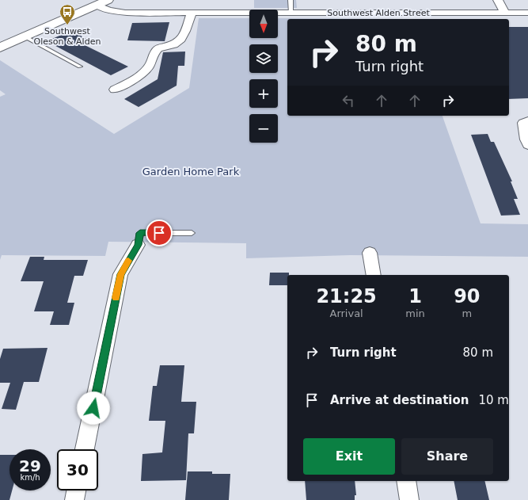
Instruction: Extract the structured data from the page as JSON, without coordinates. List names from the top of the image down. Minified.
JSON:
{"streets":{"street":["Southwest Alden Street"]},"parks":["Garden Home Park"],"places":{"bus stop":["Southwest Oleson & Alden"]},"north":"bottom","page":{"map_buttons":["+","−"],"turn":["80 m","Turn right"],"eta":["21:25","Arrival","1","min","90","m"],"list":[{"name":"Turn right","value":"80 m"},{"name":"Arrive at destination","value":"10 m"}],"buttons":["Exit","Share"],"speed":"29 km/h","limit":"30"}}
